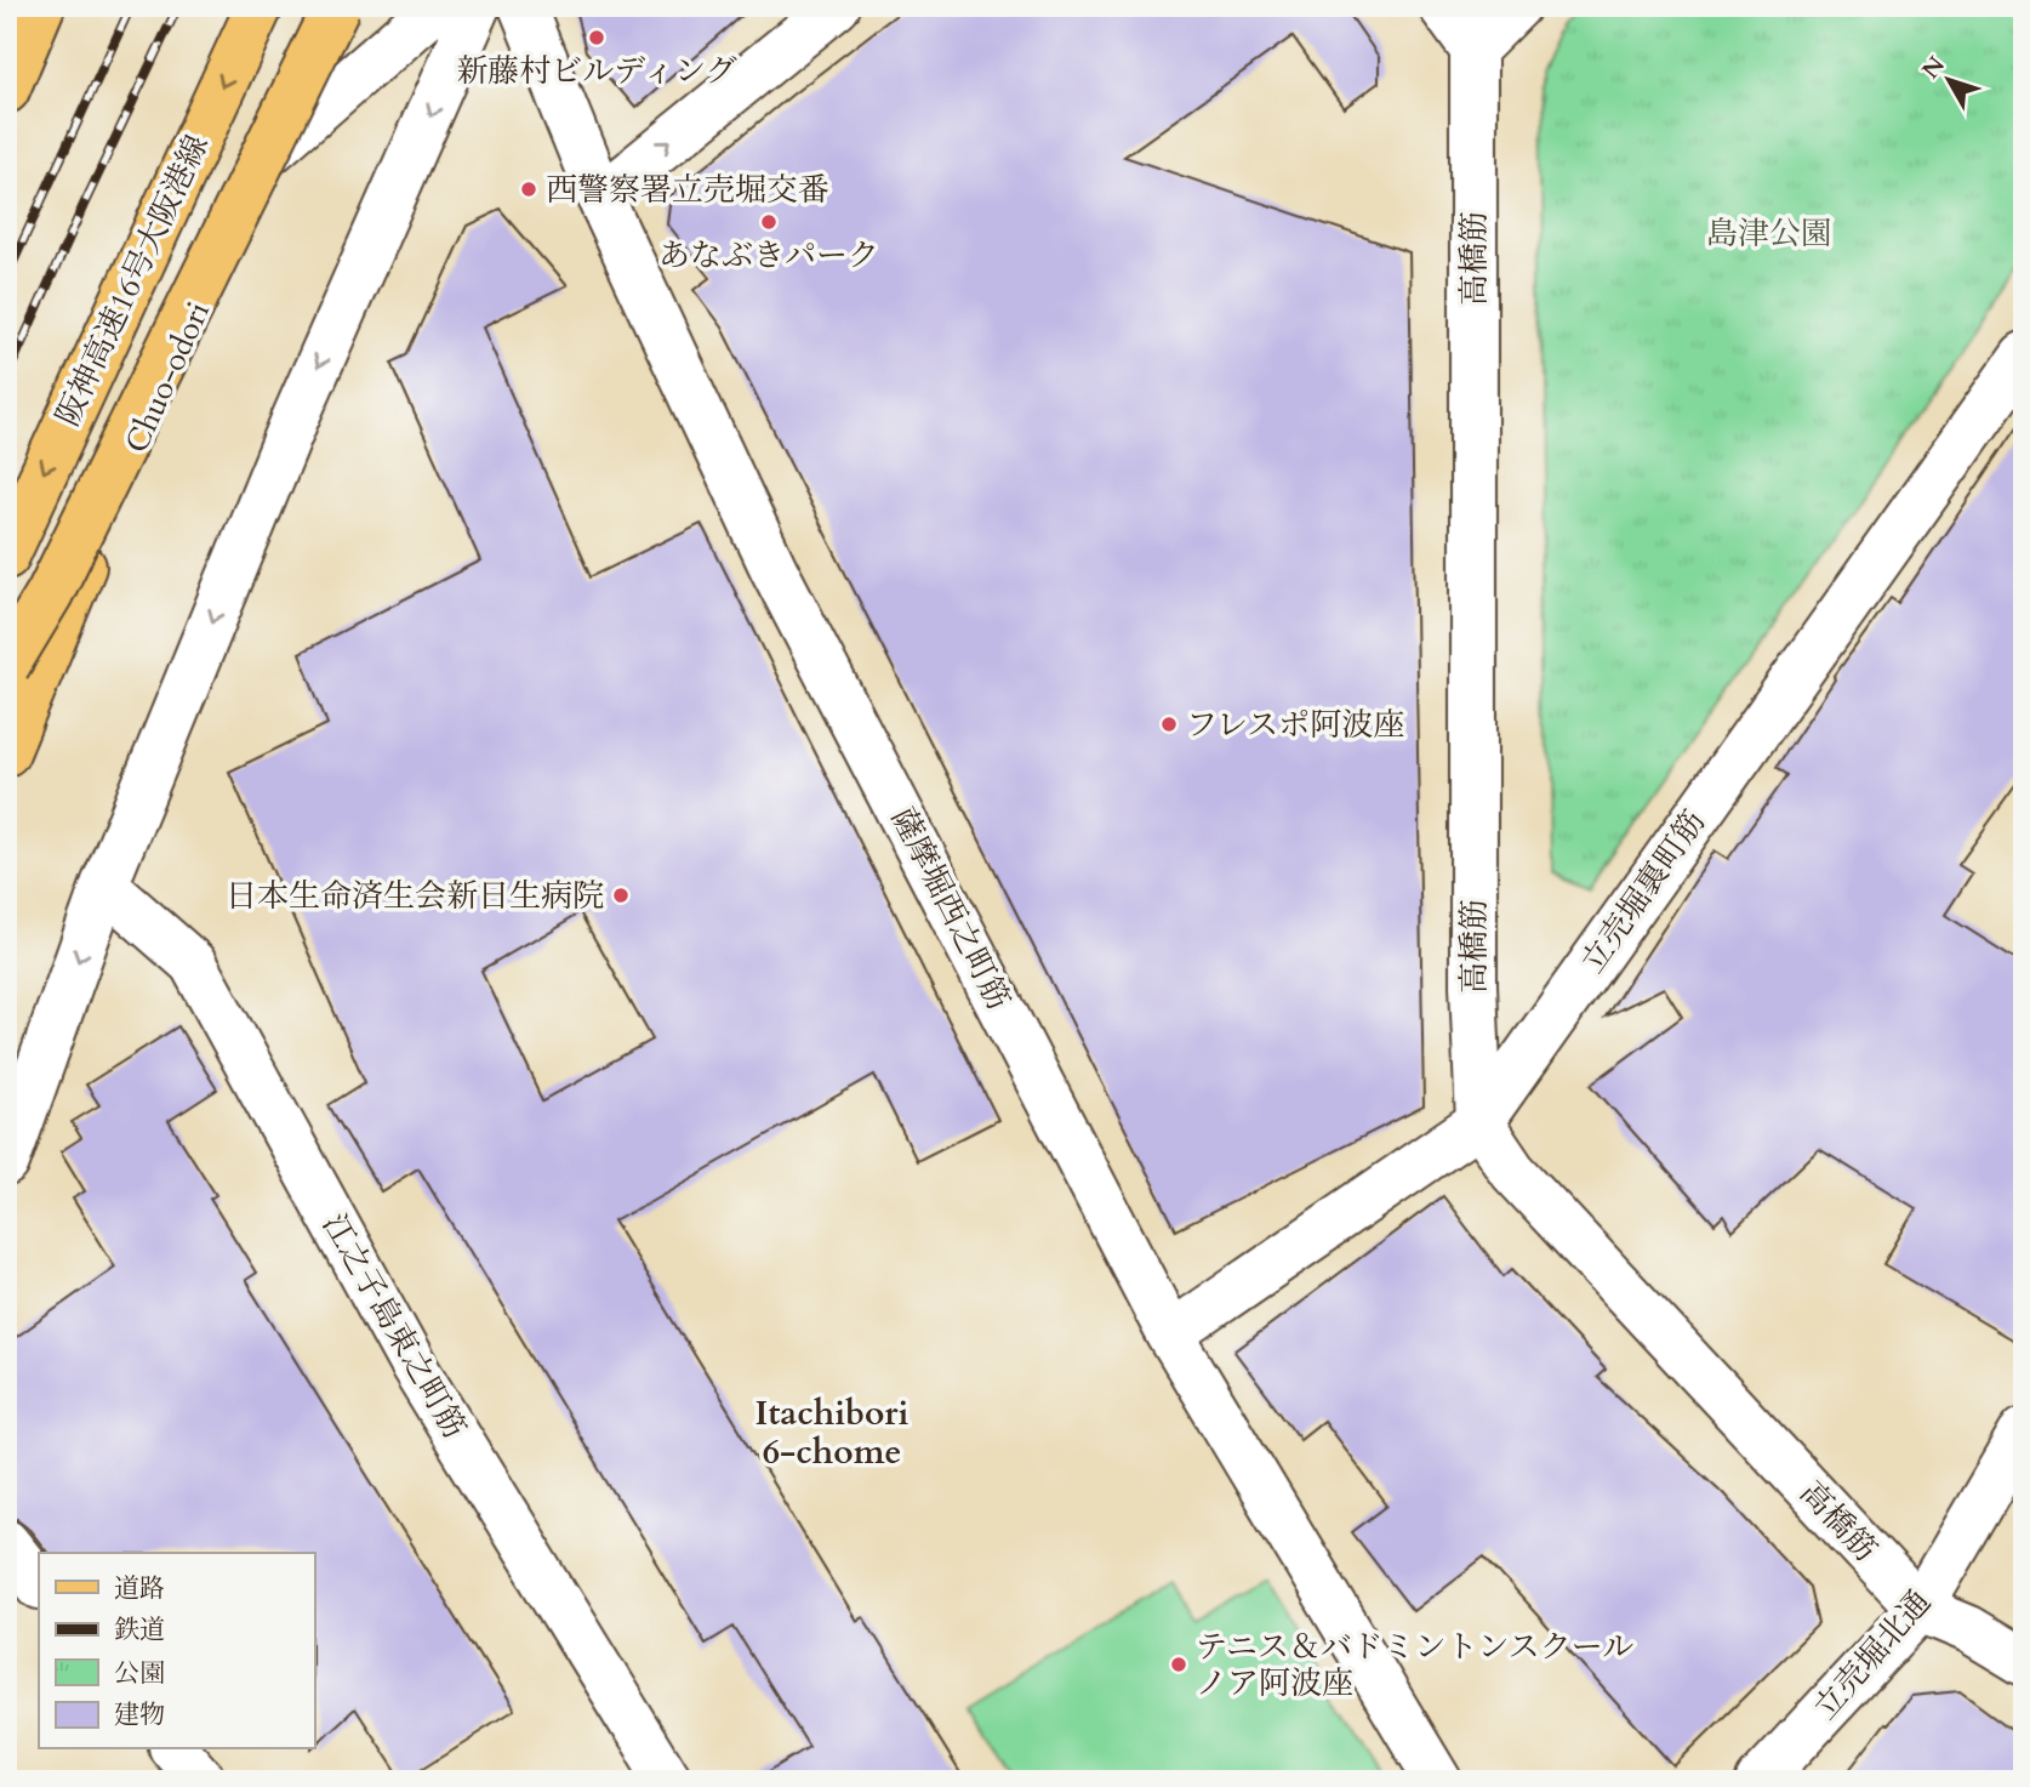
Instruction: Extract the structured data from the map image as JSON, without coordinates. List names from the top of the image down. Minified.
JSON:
{"streets":{"main road":["阪神高速16号大阪港線","Chuo-odori"],"street":["高橋筋","立売堀裏町筋","薩摩堀西之町筋","江之子島東之町筋","立売堀北通"]},"crossings":[["高橋筋","立売堀裏町筋"],["高橋筋","立売堀北通"],["立売堀裏町筋","薩摩堀西之町筋"]],"districts":["Itachibori 6-chome"],"parks":["島津公園"],"places":["新藤村ビルディング","西警察署立売堀交番","あなぶきパーク","フレスポ阿波座","日本生命済生会新日生病院","テニス＆バドミントンスクール ノア阿波座"],"legend":["道路","鉄道","公園","建物"],"north":"top left"}
